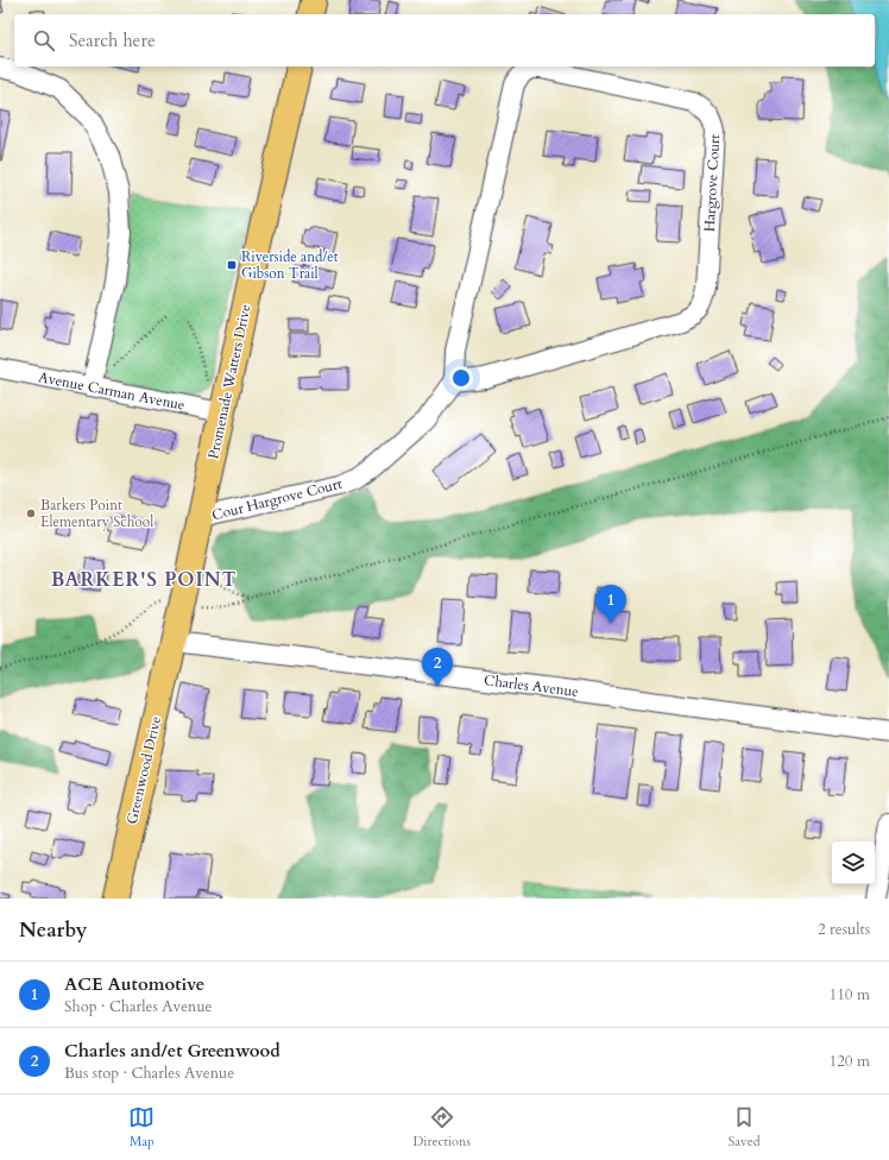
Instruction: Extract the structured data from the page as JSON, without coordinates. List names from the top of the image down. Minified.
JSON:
{"streets":{"main road":["Promenade Watters Drive","Greenwood Drive"],"street":["Hargrove Court","Avenue Carman Avenue","Cour Hargrove Court","Charles Avenue"]},"crossings":[["Hargrove Court","Cour Hargrove Court"],["Promenade Watters Drive","Avenue Carman Avenue"],["Promenade Watters Drive","Cour Hargrove Court"],["Promenade Watters Drive","Charles Avenue"],["Promenade Watters Drive","Greenwood Drive"],["Charles Avenue","Greenwood Drive"]],"districts":["BARKER'S POINT"],"places":{"transit":["Riverside and/et Gibson Trail"],"other":["Barkers Point Elementary School"]},"page":{"search":"Search here","pins":["1","2"],"heading":["Nearby","2 results"],"list":[{"mark":"1","name":"ACE Automotive","note":"Shop · Charles Avenue","value":"110 m"},{"mark":"2","name":"Charles and/et Greenwood","note":"Bus stop · Charles Avenue","value":"120 m"}],"nav":["Map","Directions","Saved"]}}
